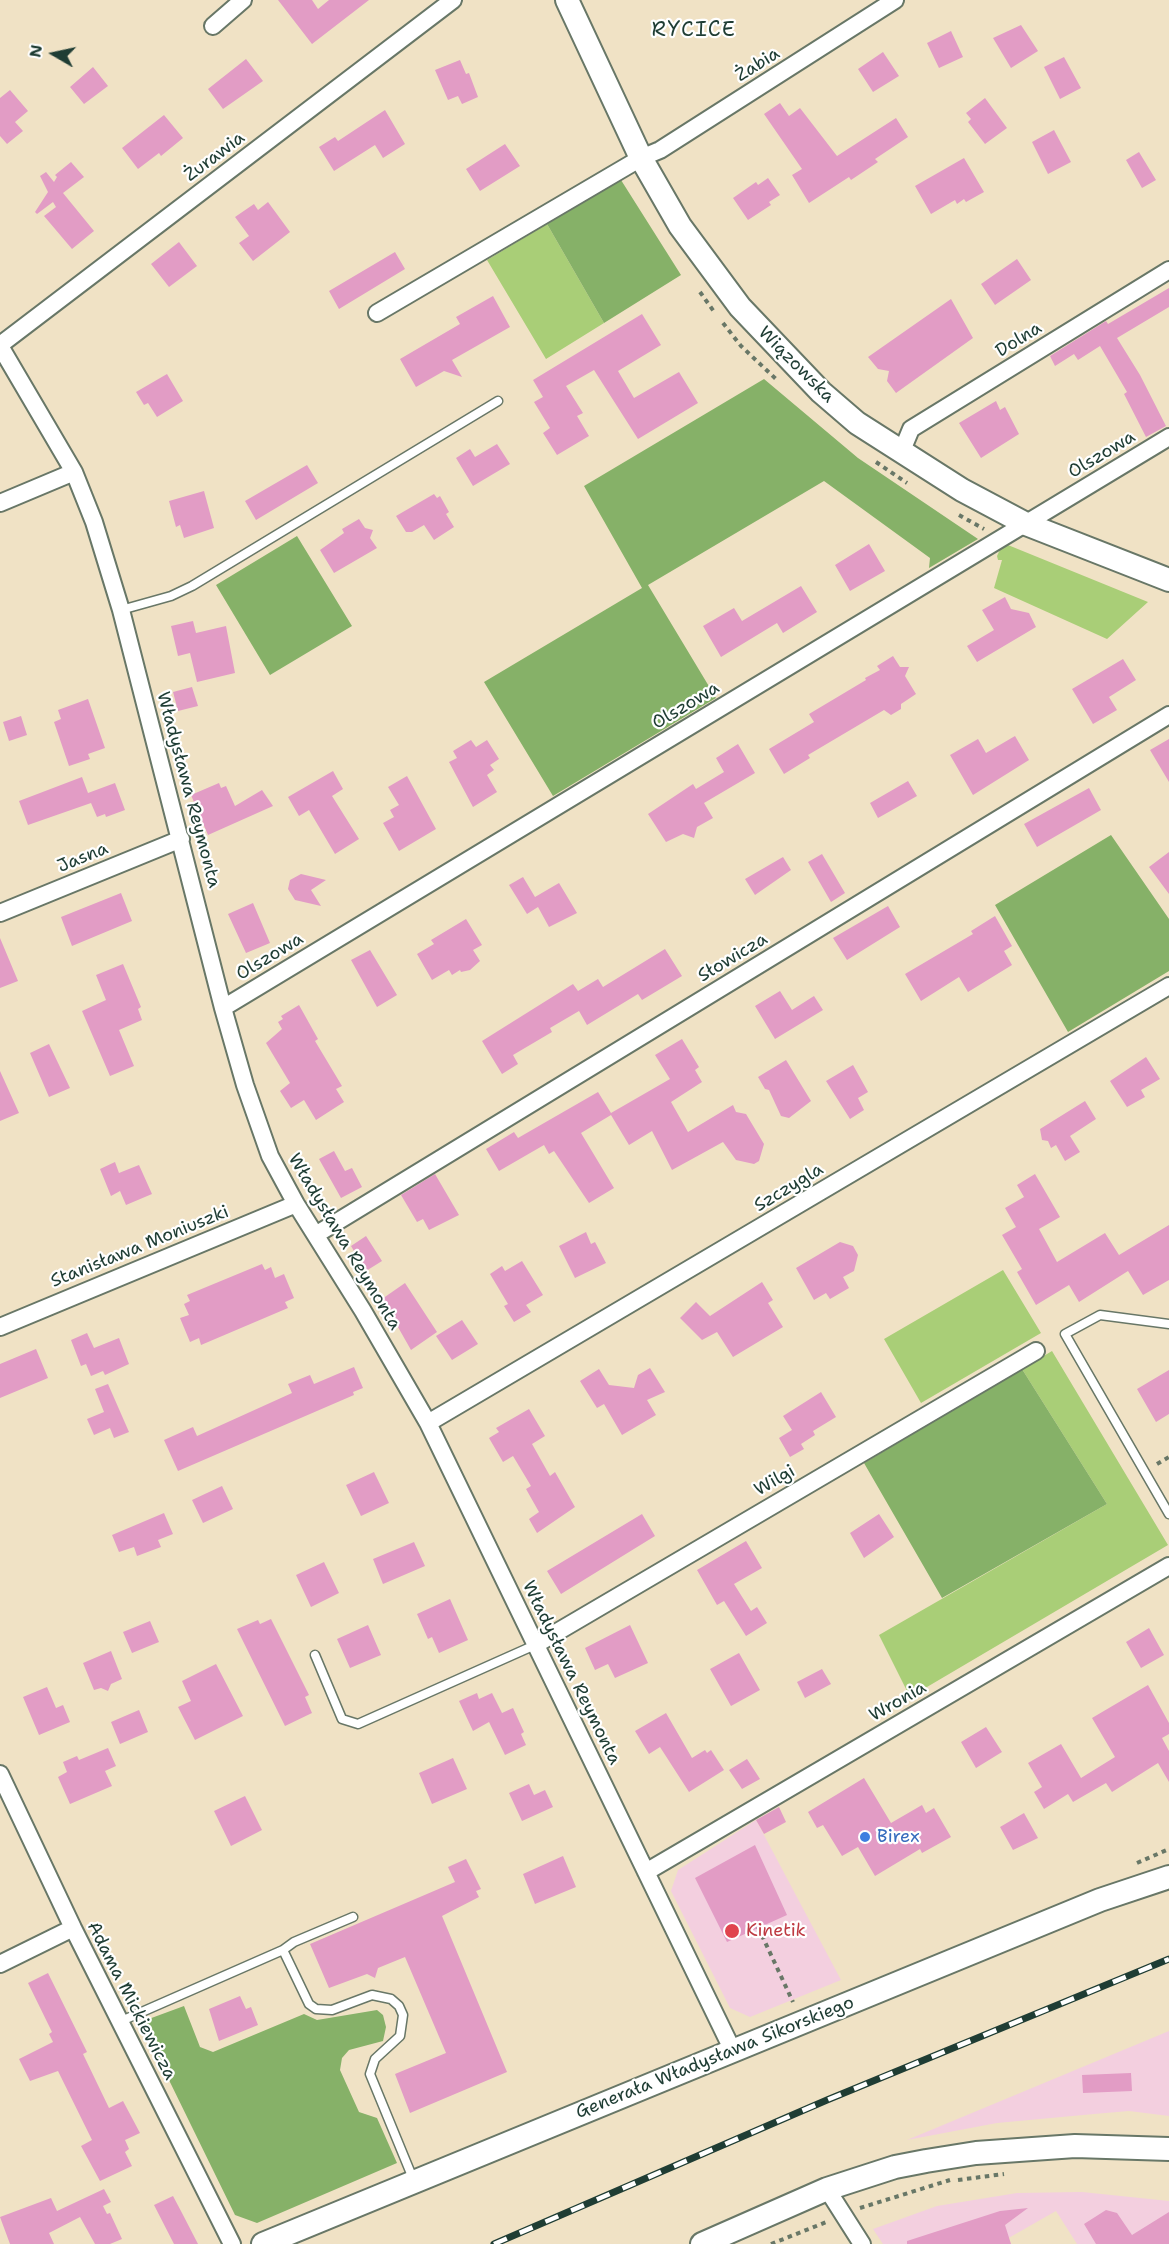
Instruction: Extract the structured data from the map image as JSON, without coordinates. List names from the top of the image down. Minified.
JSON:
{"streets":{"main road":["Wiązowska","Generała Władysława Sikorskiego"],"street":["Żabia","Żurawia","Dolna","Olszowa","Władysława Reymonta","Jasna","Słowicza","Szczygla","Stanisława Moniuszki","Wilgi","Wronia","Adama Mickiewicza"]},"crossings":[["Żabia","Wiązowska"],["Żurawia","Władysława Reymonta"],["Dolna","Wiązowska"],["Wiązowska","Olszowa"],["Olszowa","Władysława Reymonta"],["Władysława Reymonta","Jasna"],["Władysława Reymonta","Słowicza"],["Władysława Reymonta","Szczygla"],["Władysława Reymonta","Stanisława Moniuszki"],["Władysława Reymonta","Wilgi"],["Władysława Reymonta","Wronia"],["Władysława Reymonta","Generała Władysława Sikorskiego"]],"districts":["RYCICE"],"places":["Birex","Kinetik"],"north":"left"}
